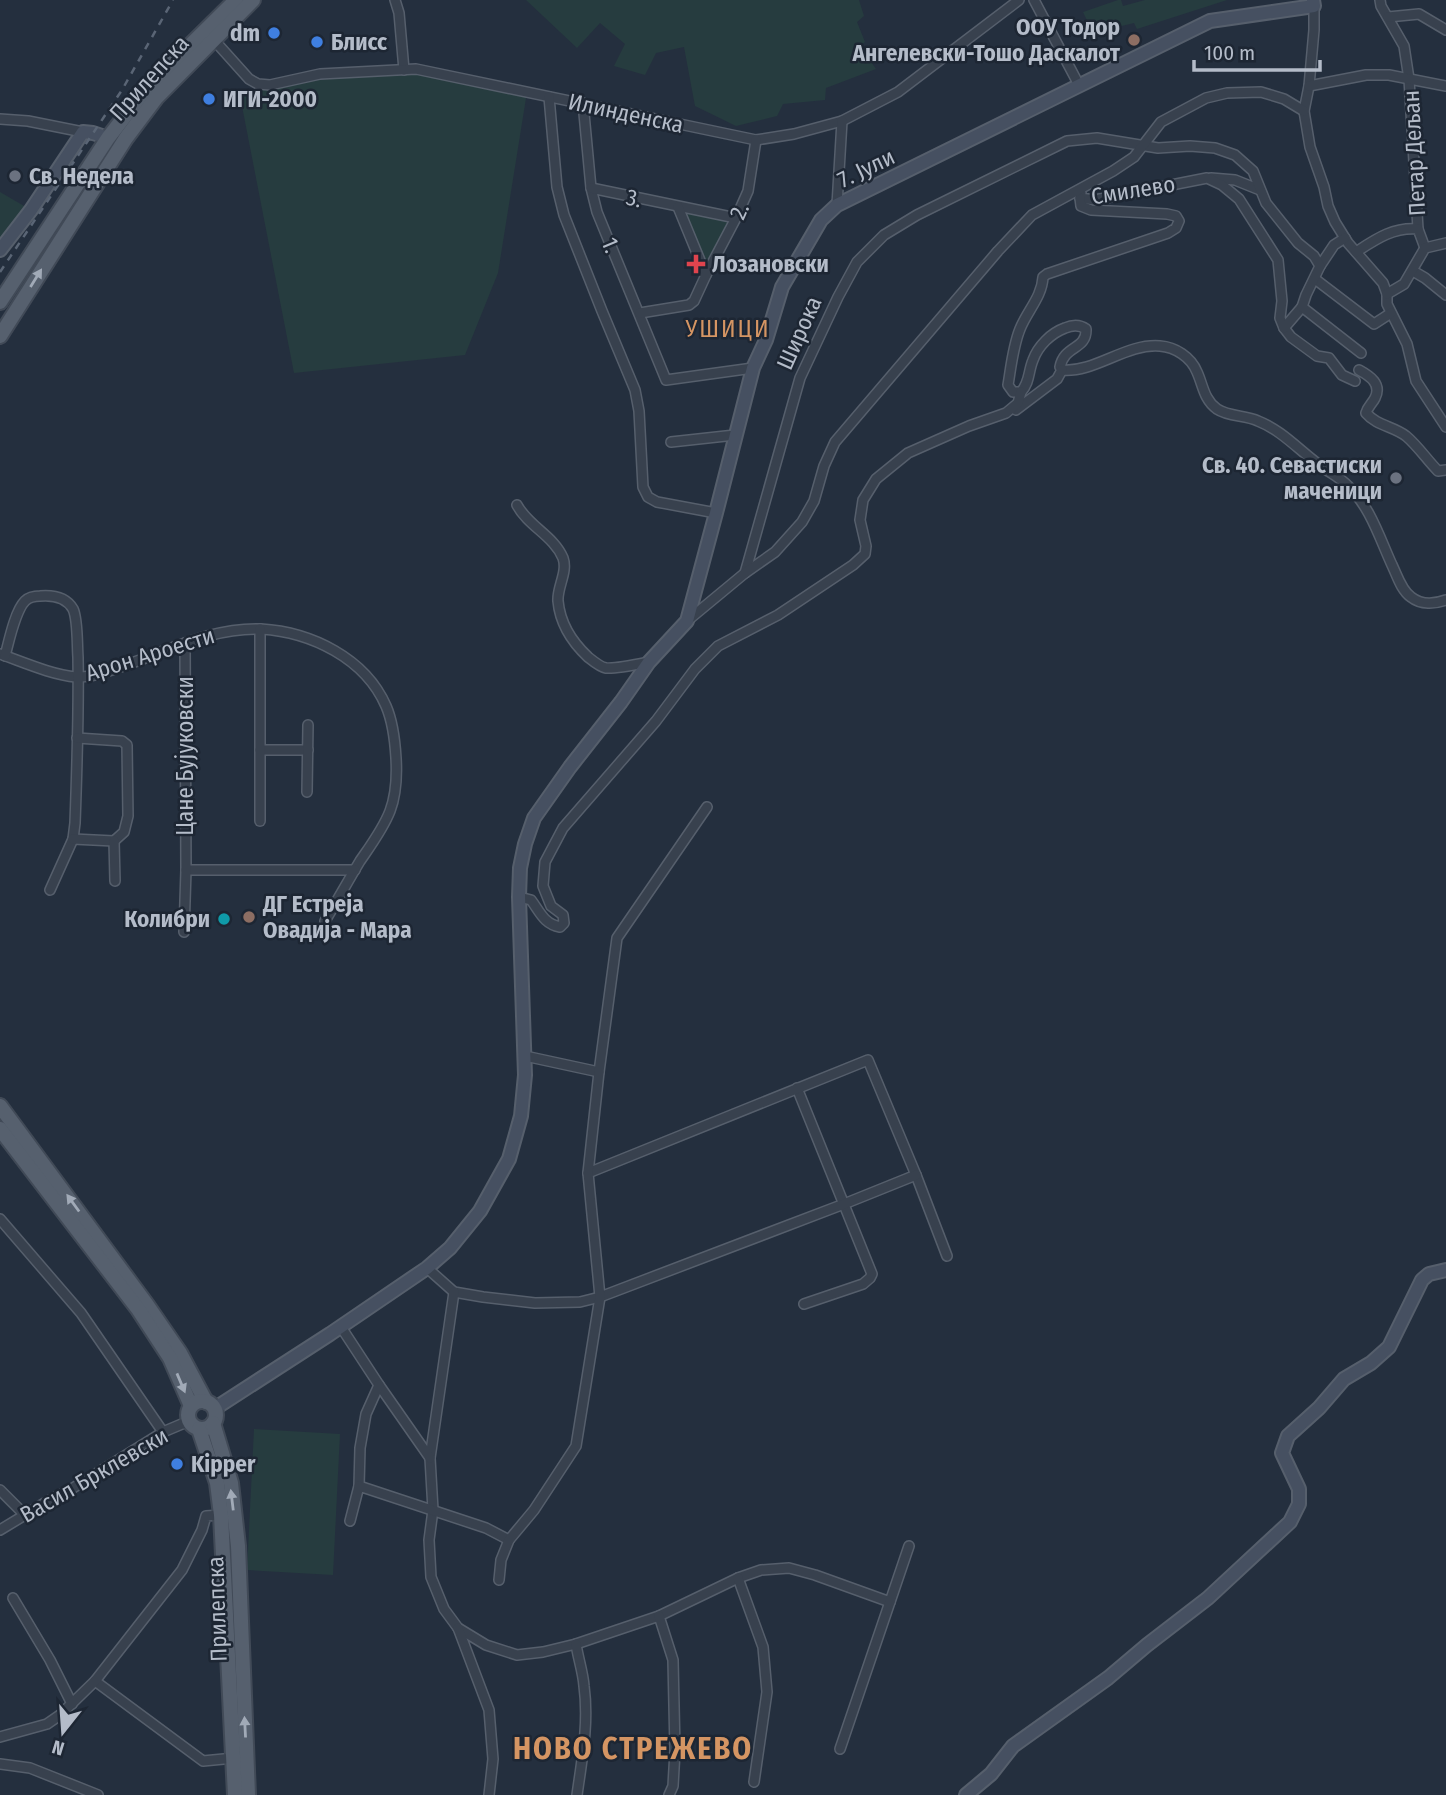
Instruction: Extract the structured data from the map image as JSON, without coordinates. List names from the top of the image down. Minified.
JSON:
{"streets":{"main road":["Прилепска"],"street":["Илинденска","Петар Дељан","7. Јули","Смилево","3.","2.","1.","Широка","Арон Ароести","Цане Бујуковски","Васил Брклевски"]},"crossings":[["Прилепска","Илинденска"],["Прилепска","Васил Брклевски"],["Илинденска","2."],["Илинденска","1."],["7. Јули","1."],["Смилево","Широка"],["3.","2."],["3.","1."],["2.","1."],["Арон Ароести","Цане Бујуковски"]],"districts":["УШИЦИ","НОВО СТРЕЖЕВО"],"places":{"other":["dm","ООУ Тодор Ангелевски-Тошо Даскалот","Блисс","ИГИ-2000","Св. Недела","Св. 40. Севастиски маченици","ДГ Естреја Овадија - Мара","Колибри","Kipper"],"health":["Лозановски"]},"scale_bar":"100 m","north":"bottom"}
